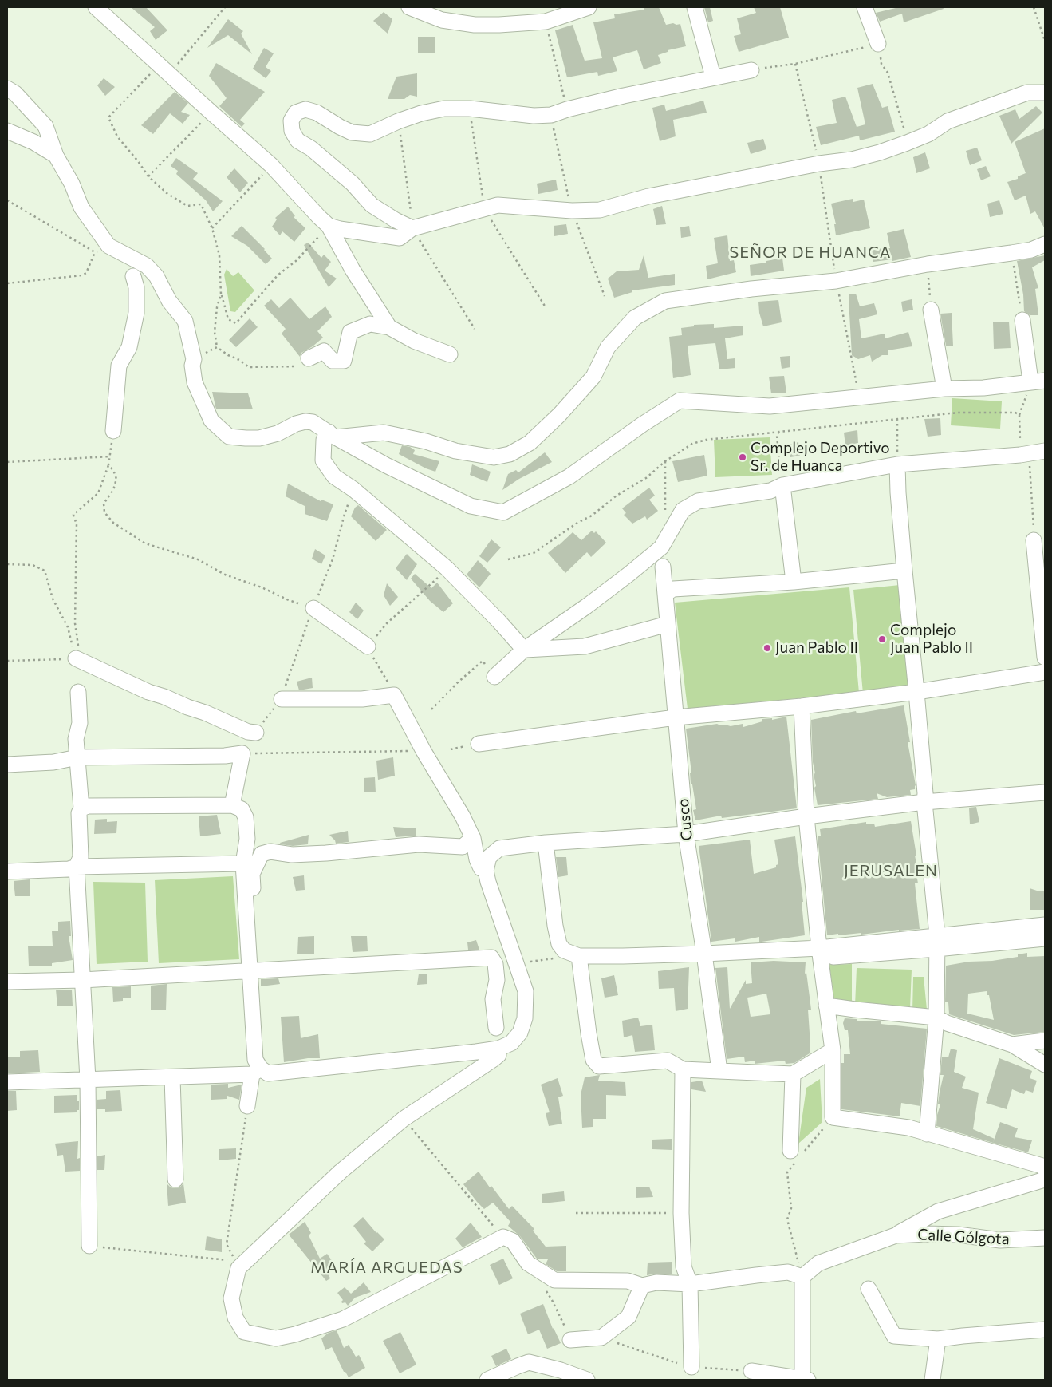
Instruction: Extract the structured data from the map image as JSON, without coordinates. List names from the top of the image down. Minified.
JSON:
{"streets":{"street":["Cusco","Calle Gólgota"]},"districts":["SEÑOR DE HUANCA","JERUSALEN","MARÍA ARGUEDAS"],"places":["Complejo Deportivo Sr. de Huanca","Complejo Juan Pablo II","Juan Pablo II"]}
